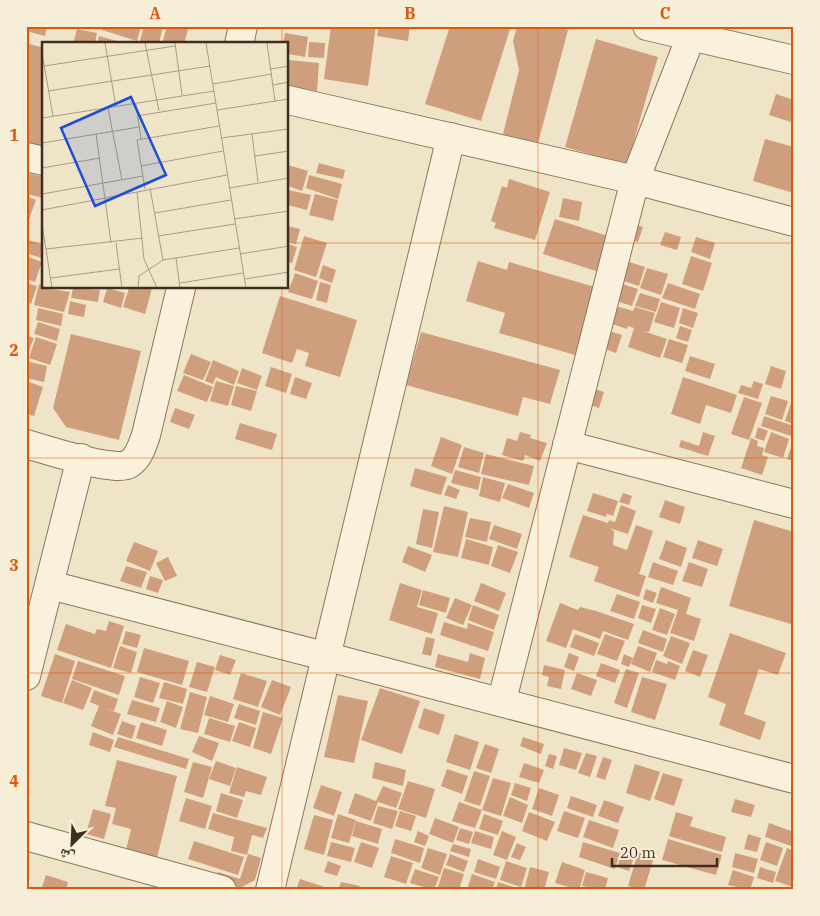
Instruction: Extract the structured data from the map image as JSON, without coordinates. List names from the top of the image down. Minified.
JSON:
{"scale_bar":"20 m","north":"bottom left","grid":{"columns":["A","B","C"],"rows":["1","2","3","4"]}}
